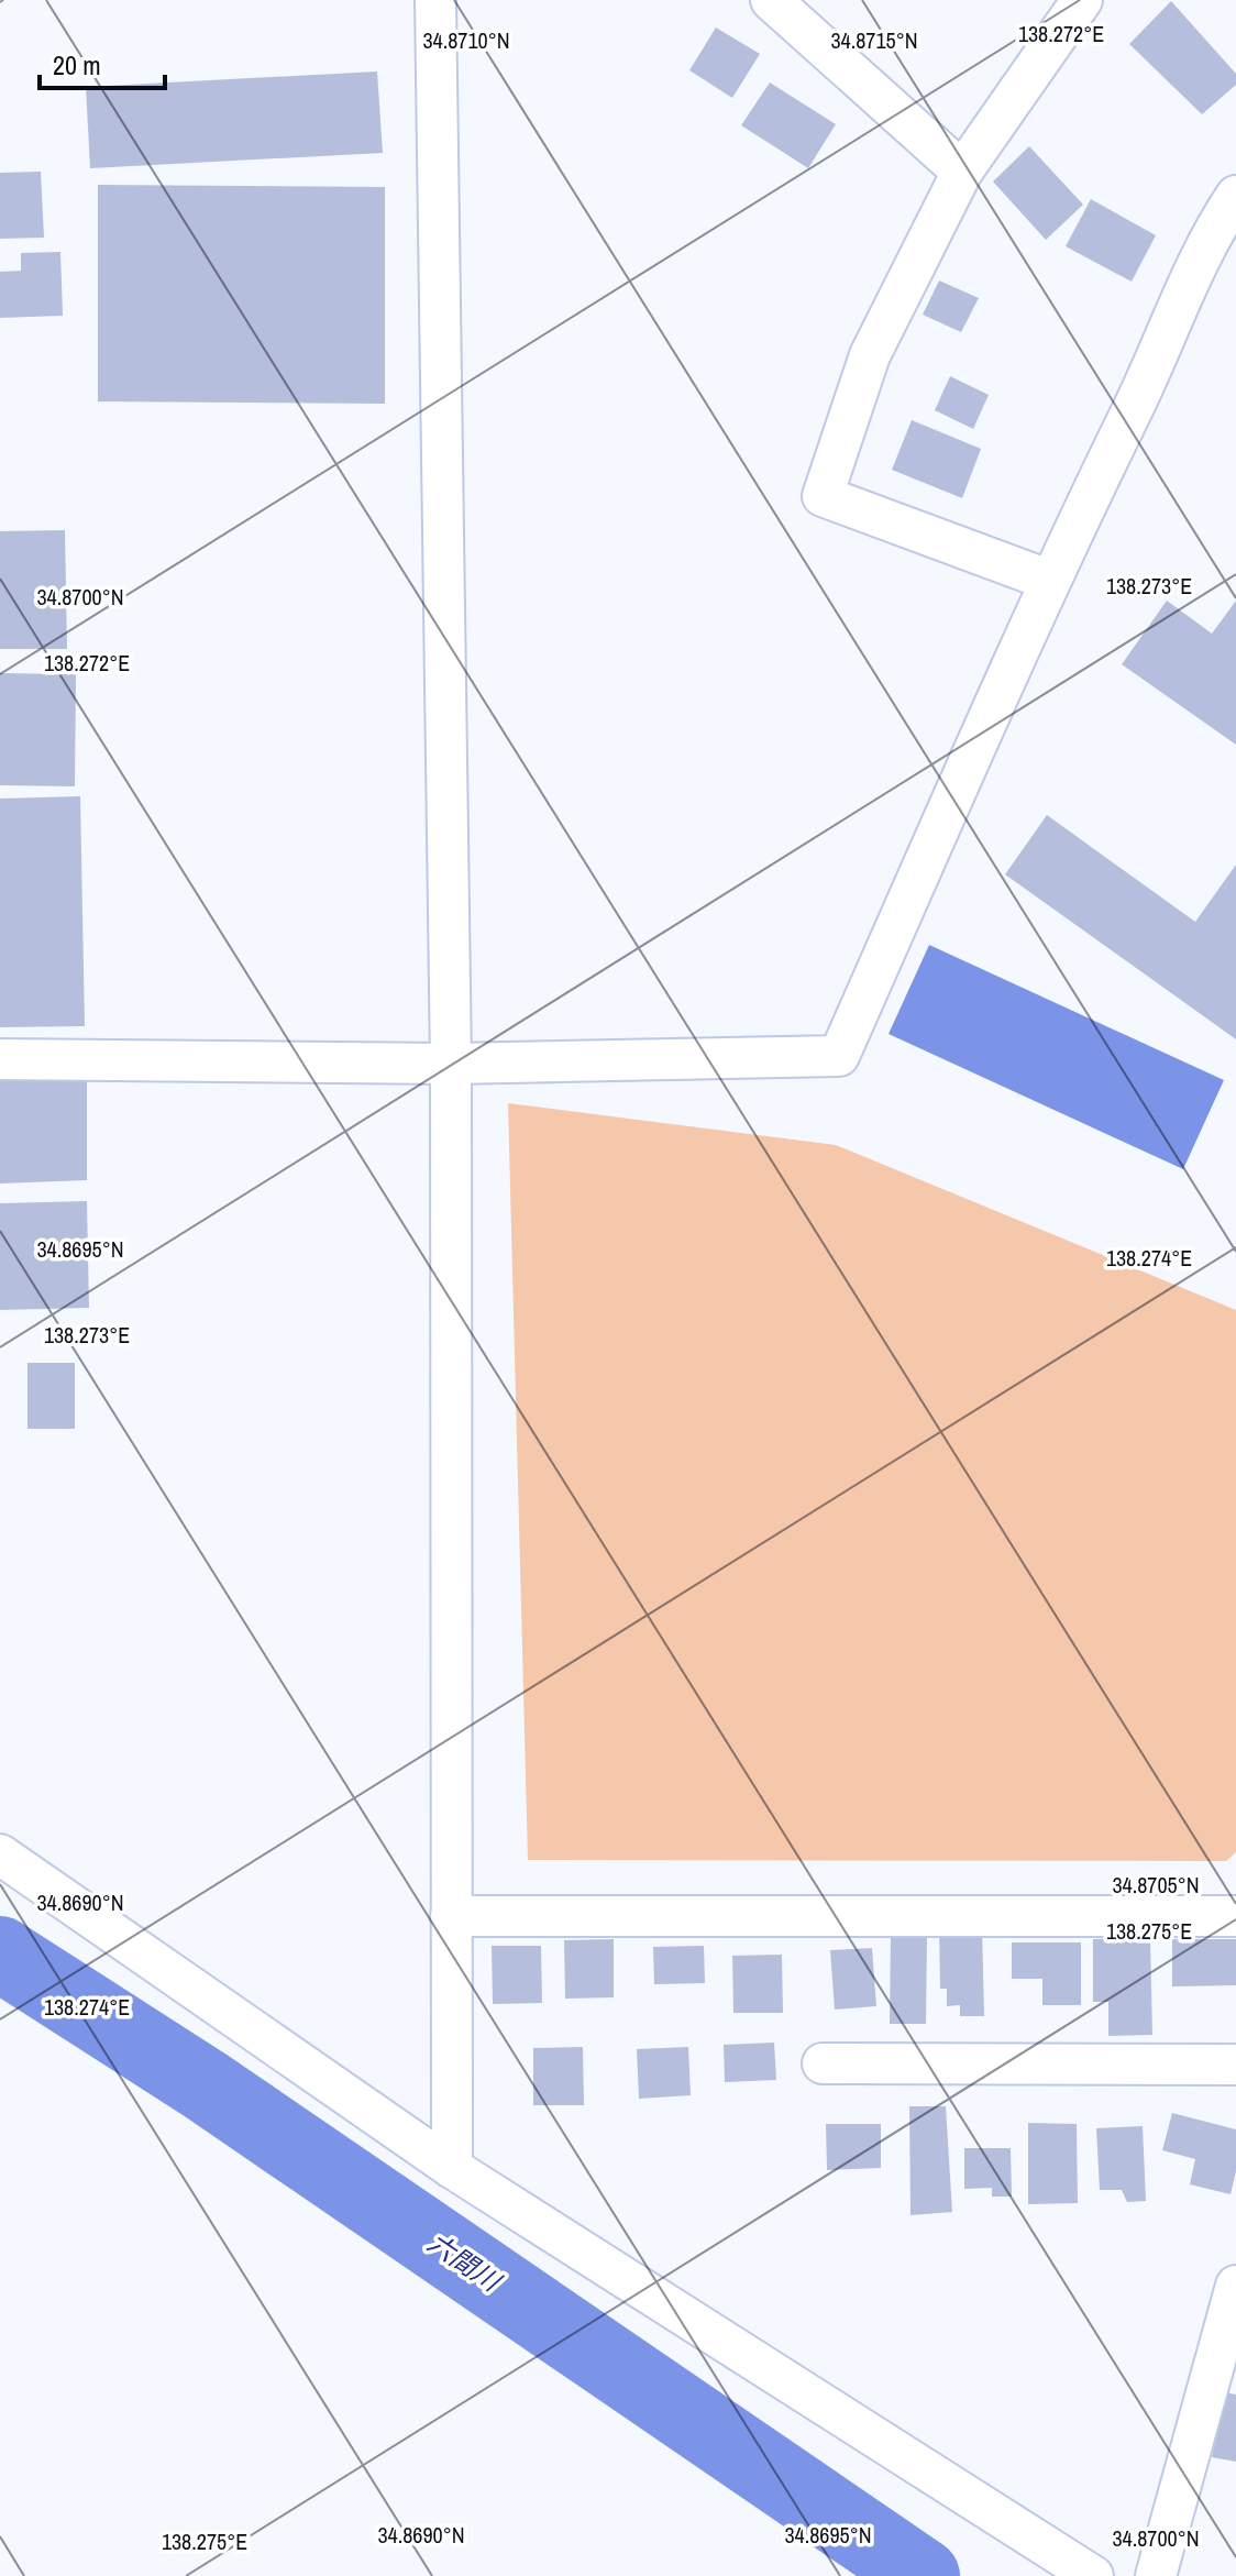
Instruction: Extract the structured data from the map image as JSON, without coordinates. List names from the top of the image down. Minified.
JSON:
{"water":["六間川"],"scale_bar":"20 m","coordinates":["138.272°E","34.8710°N","34.8715°N","138.273°E","34.8700°N","34.8695°N","138.274°E","34.8705°N","34.8690°N","138.275°E"]}
